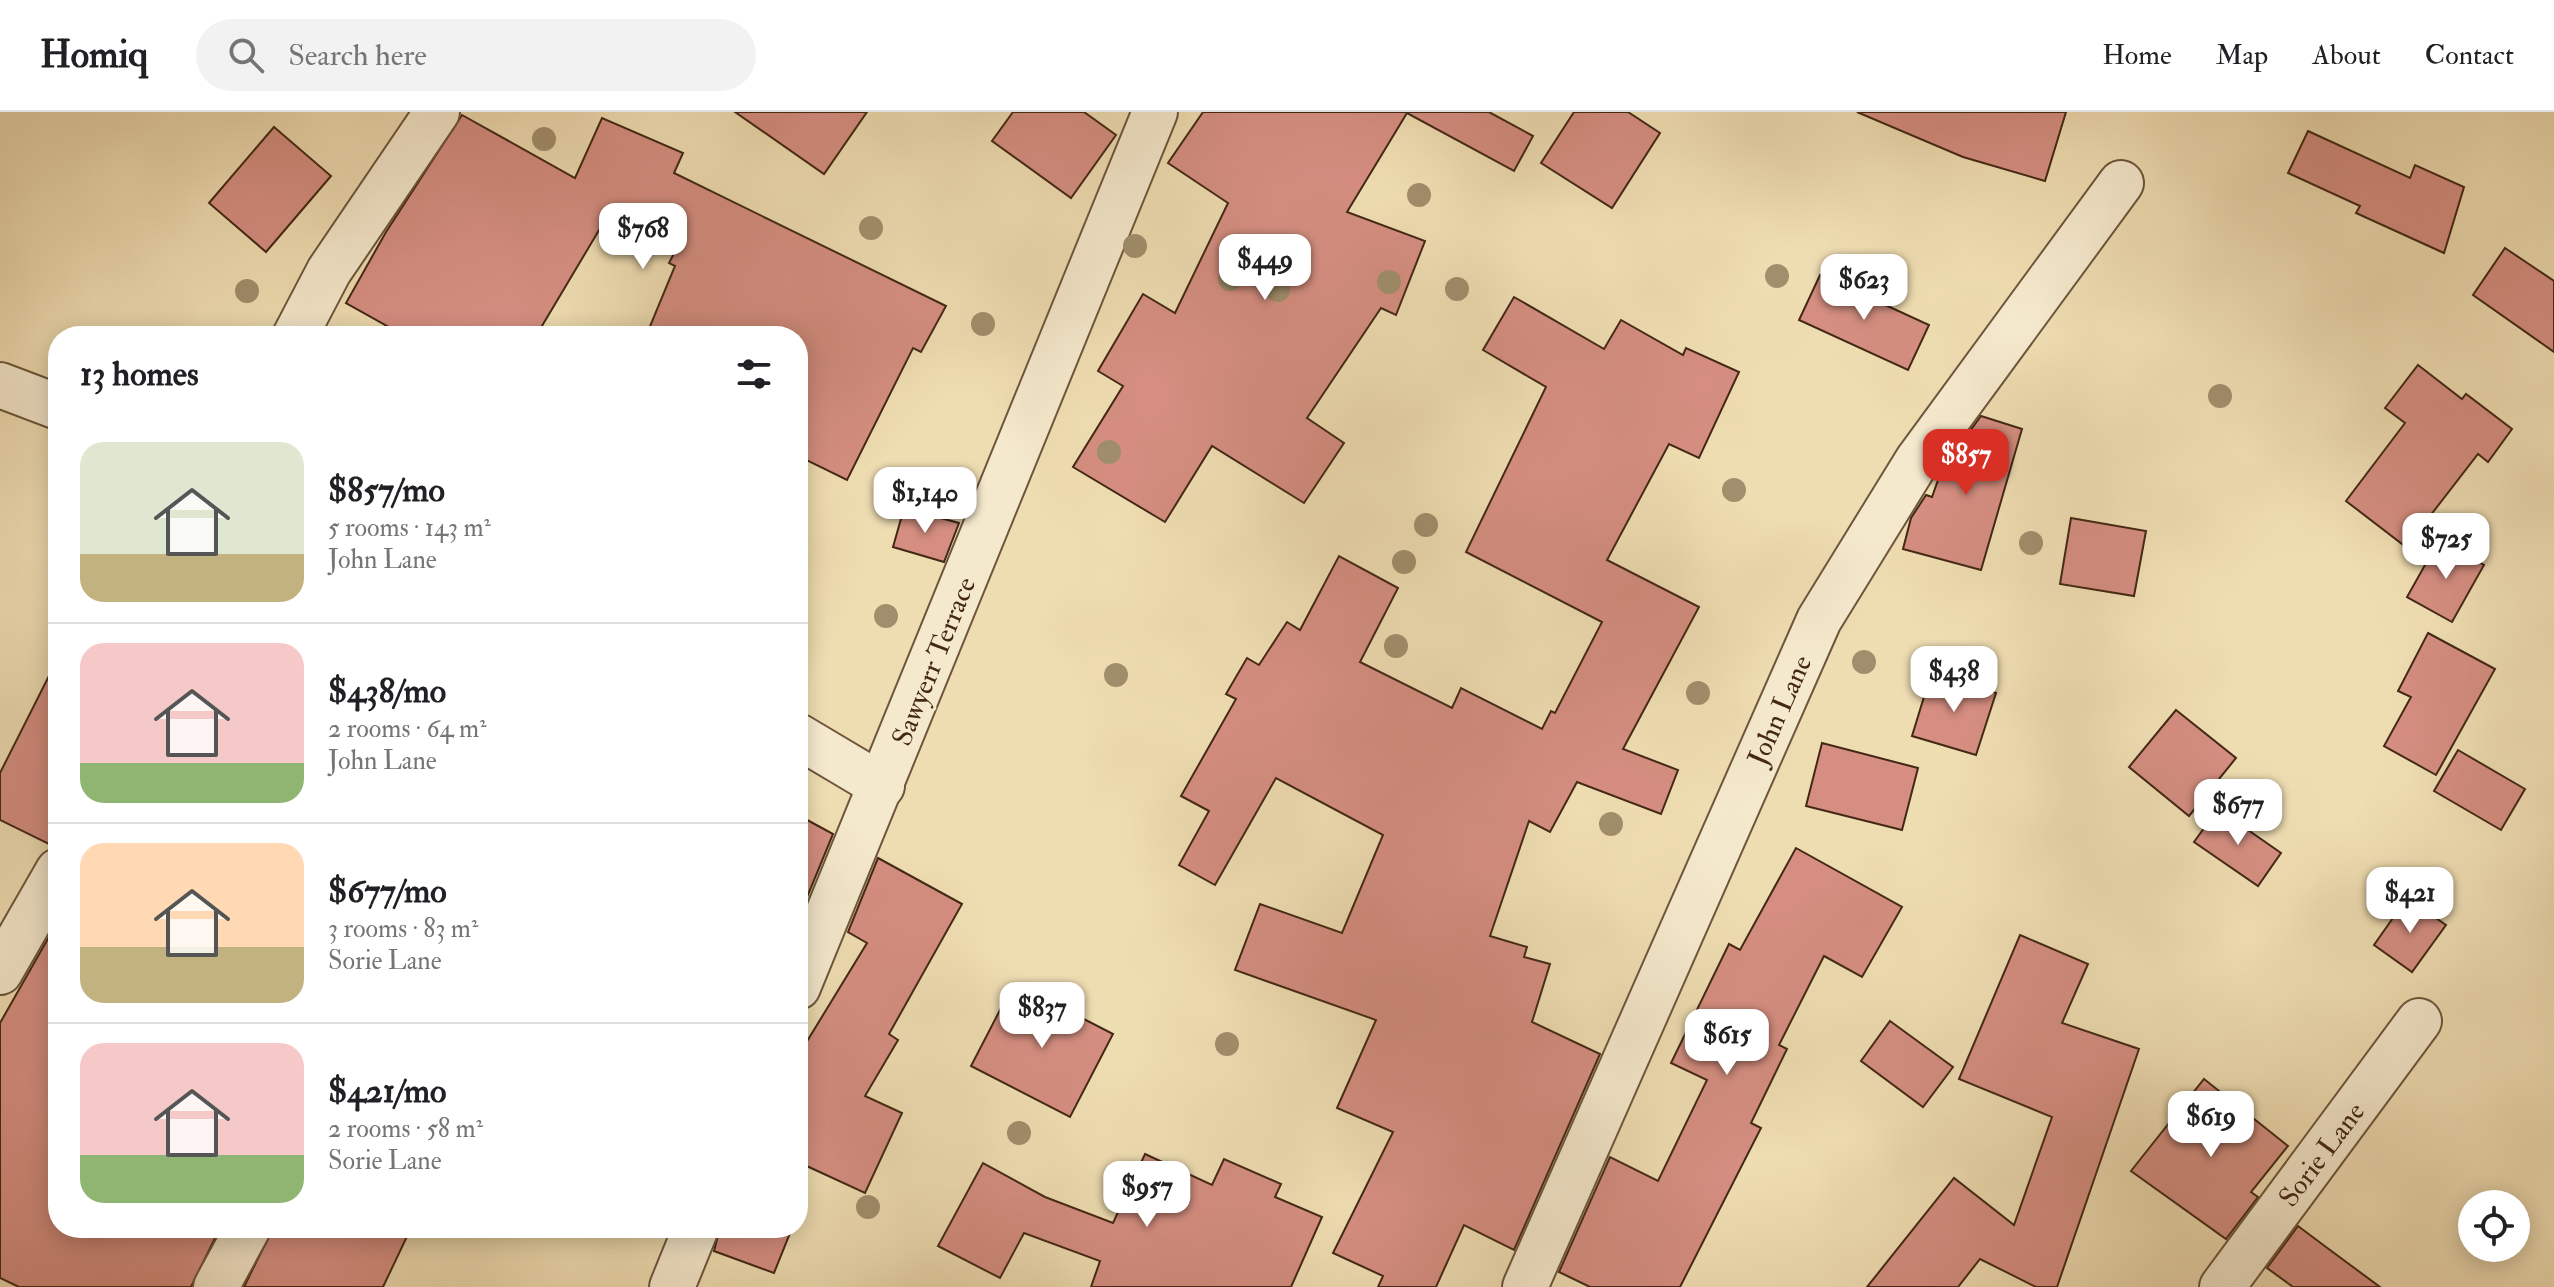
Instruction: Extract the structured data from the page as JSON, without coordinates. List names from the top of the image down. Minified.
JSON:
{"streets":{"street":["Sawyerr Terrace","John Lane","Sorie Lane"]},"page":{"header":"Homiq","search":"Search here","nav":["Home","Map","About","Contact"],"price":["$768","$449","$623","$857","$1,140","$725","$438","$677","$421","$837","$615","$619","$957"],"heading":"13 homes","list":[{"name":"$857/mo","note":"5 rooms · 143 m² · John Lane"},{"name":"$438/mo","note":"2 rooms · 64 m² · John Lane"},{"name":"$677/mo","note":"3 rooms · 83 m² · Sorie Lane"},{"name":"$421/mo","note":"2 rooms · 58 m² · Sorie Lane"}]}}
